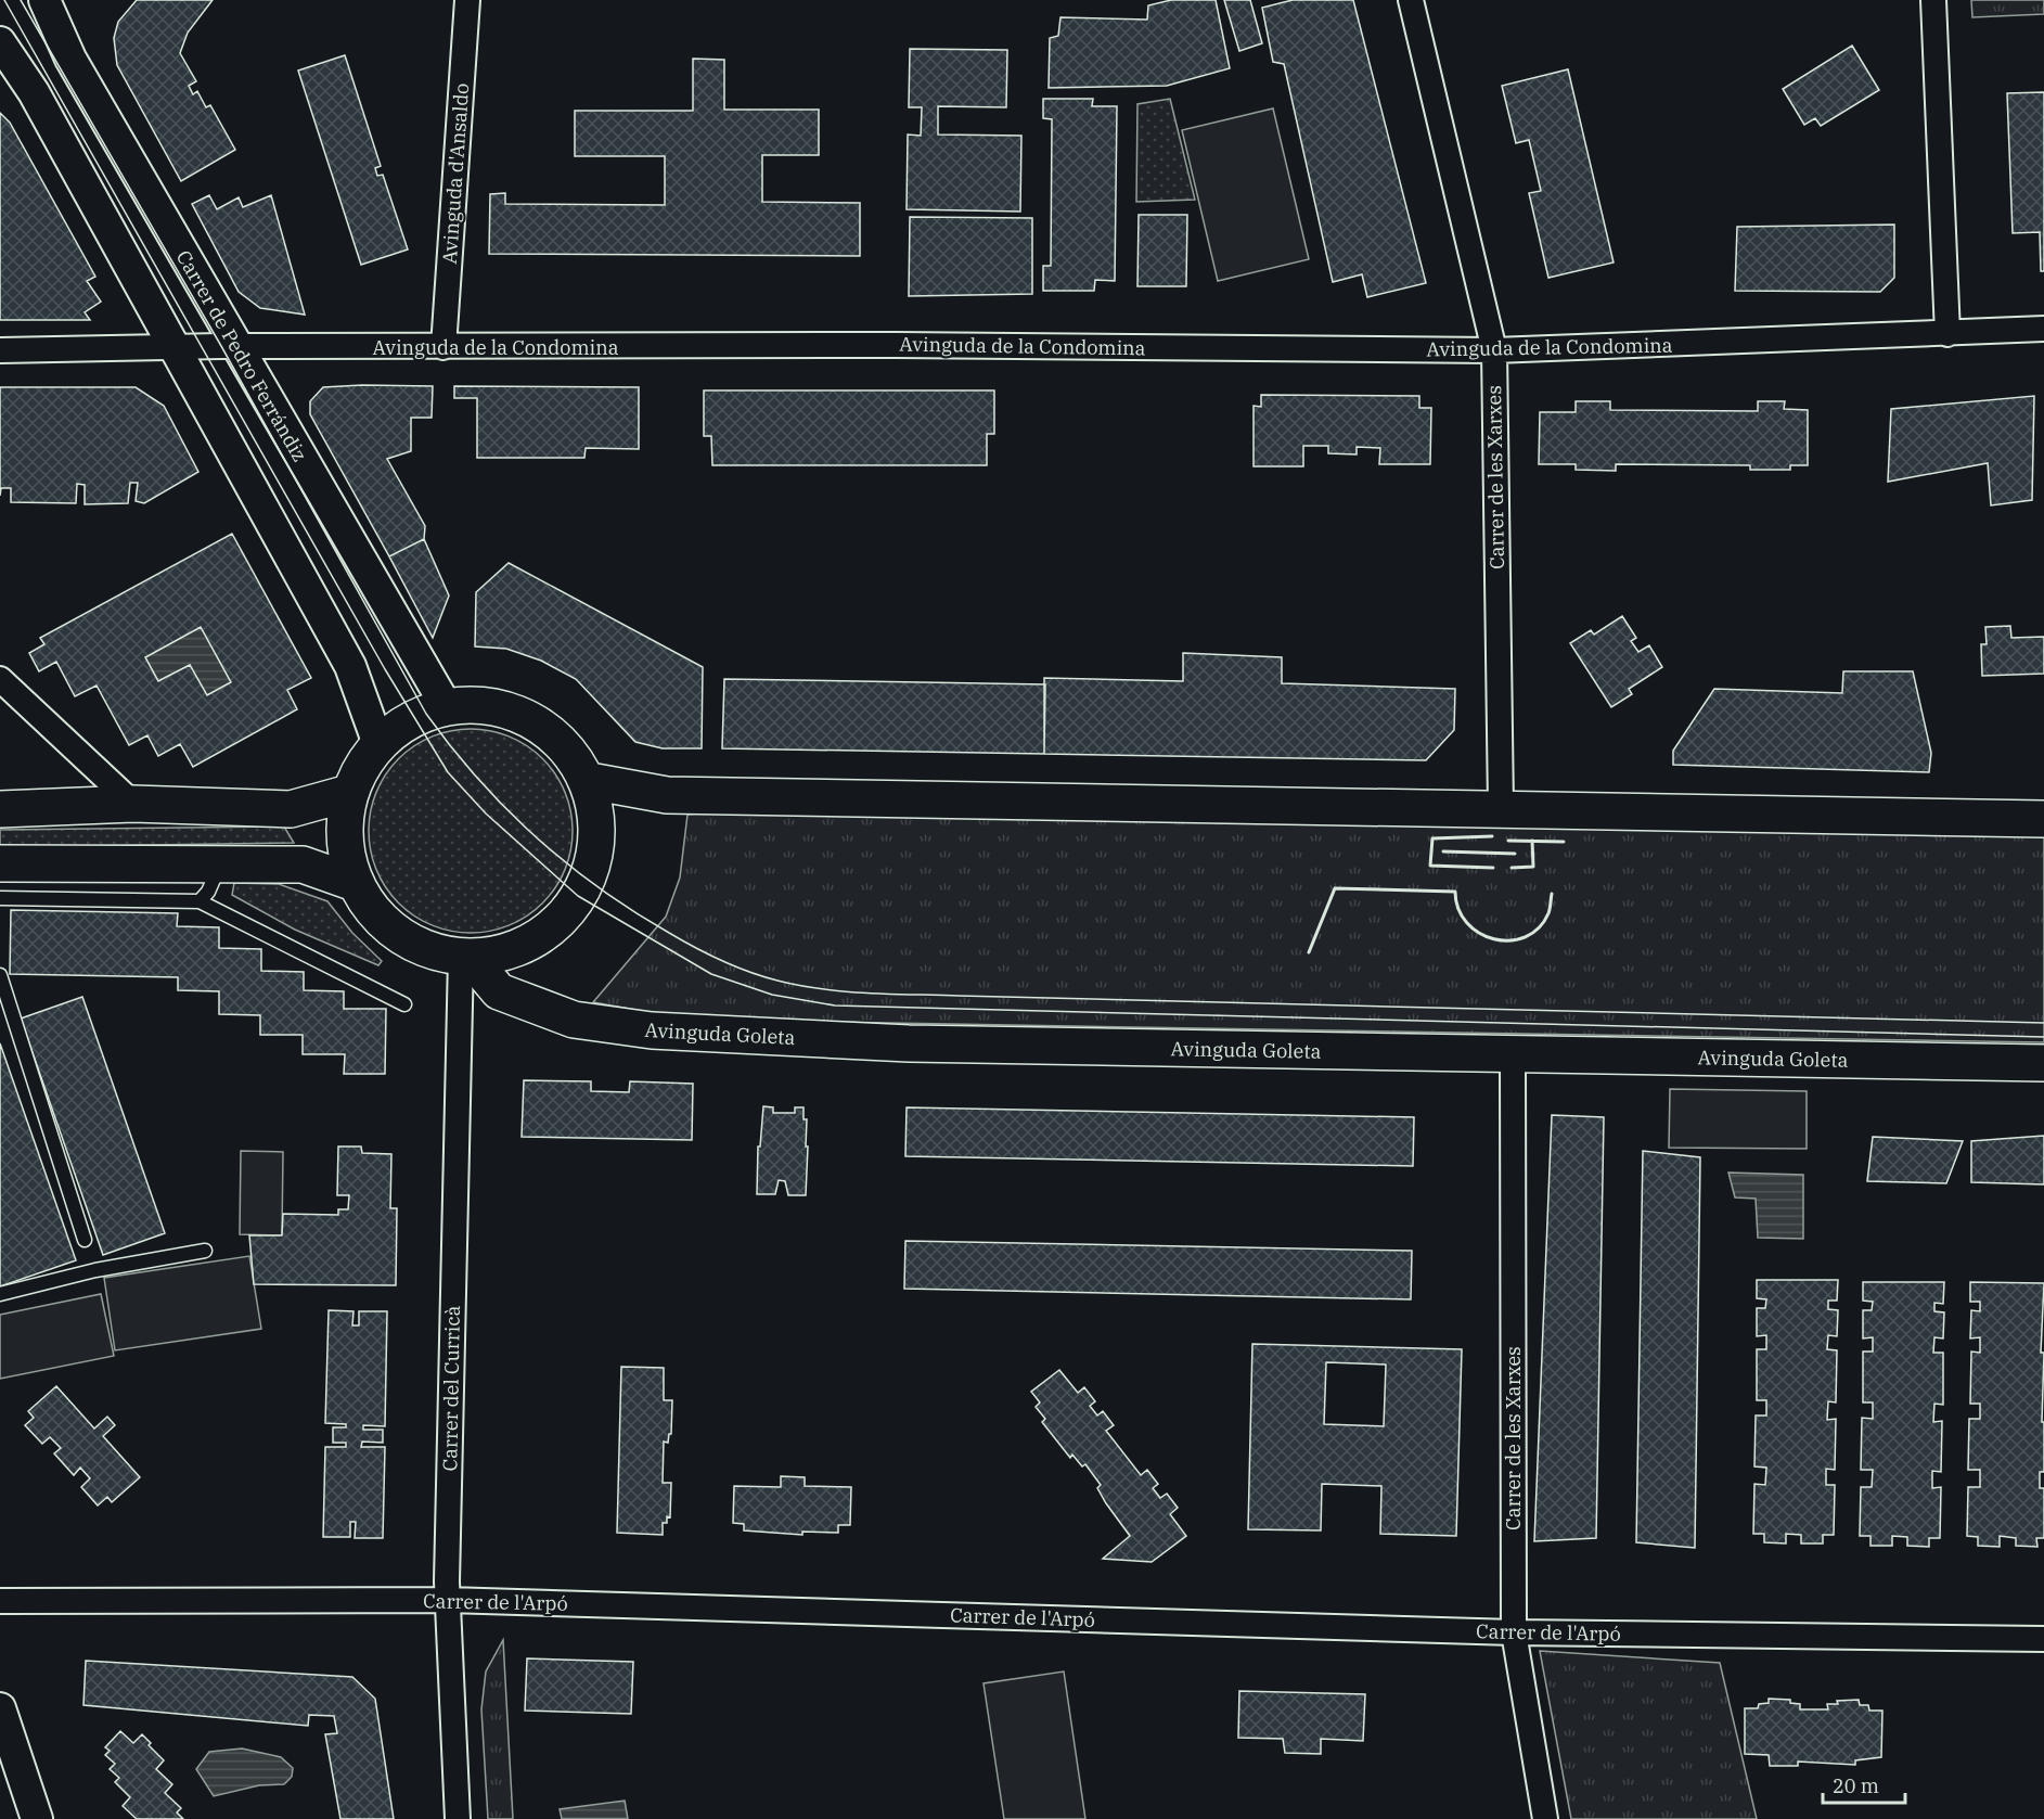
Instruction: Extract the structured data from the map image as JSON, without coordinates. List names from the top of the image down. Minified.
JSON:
{"streets":{"main road":["Avinguda Goleta"],"street":["Avinguda d'Ansaldo","Avinguda de la Condomina","Carrer de Pedro Ferrándiz","Carrer de les Xarxes","Carrer del Curricà","Carrer de l'Arpó"]},"crossings":[["Avinguda d'Ansaldo","Avinguda de la Condomina"],["Avinguda de la Condomina","Carrer de Pedro Ferrándiz"],["Avinguda de la Condomina","Carrer de les Xarxes"],["Carrer de les Xarxes","Avinguda Goleta"],["Carrer de les Xarxes","Carrer de l'Arpó"],["Avinguda Goleta","Carrer del Curricà"],["Carrer del Curricà","Carrer de l'Arpó"]],"scale_bar":"20 m"}
